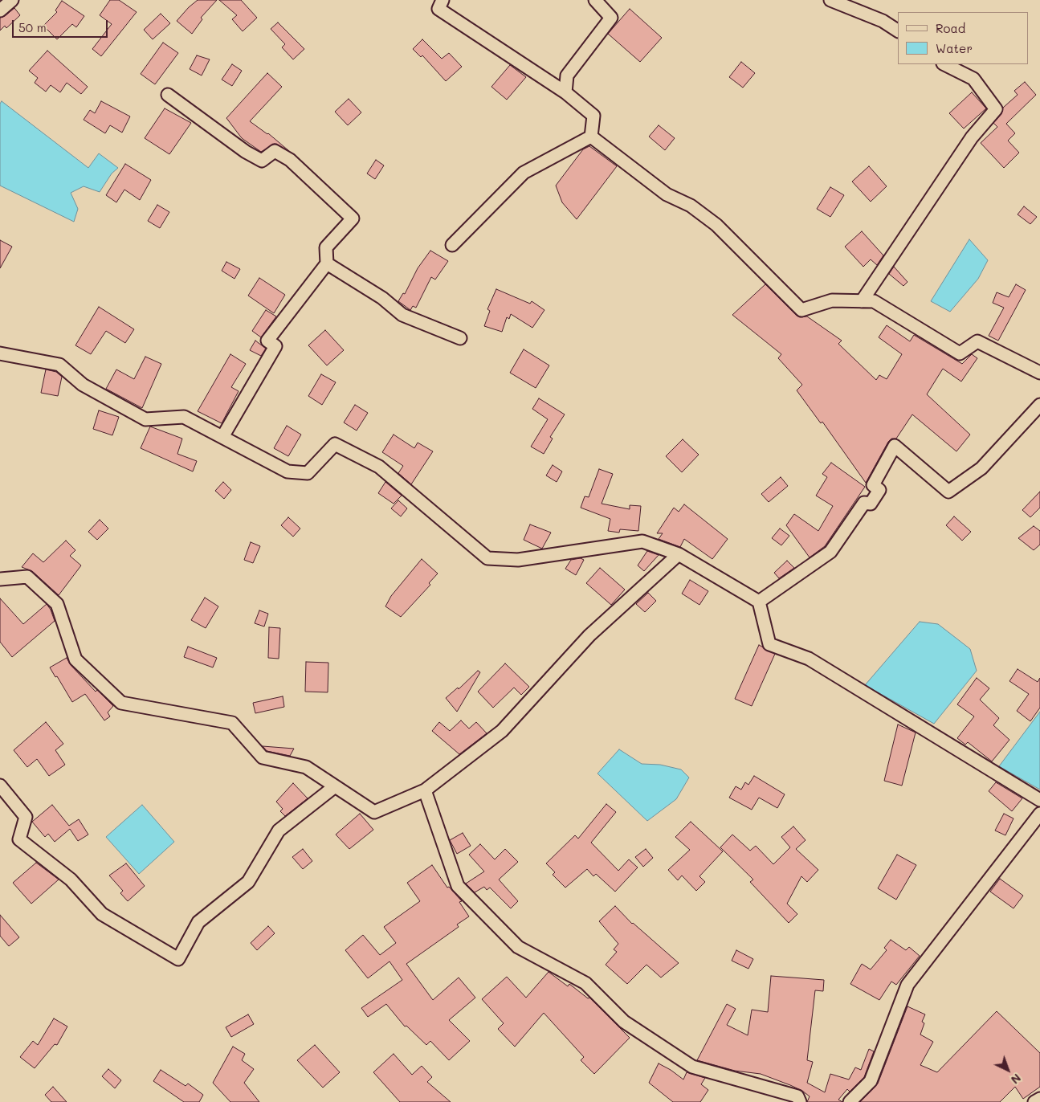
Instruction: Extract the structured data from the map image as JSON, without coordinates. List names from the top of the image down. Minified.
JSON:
{"legend":["Road","Water"],"scale_bar":"50 m","north":"bottom right"}
